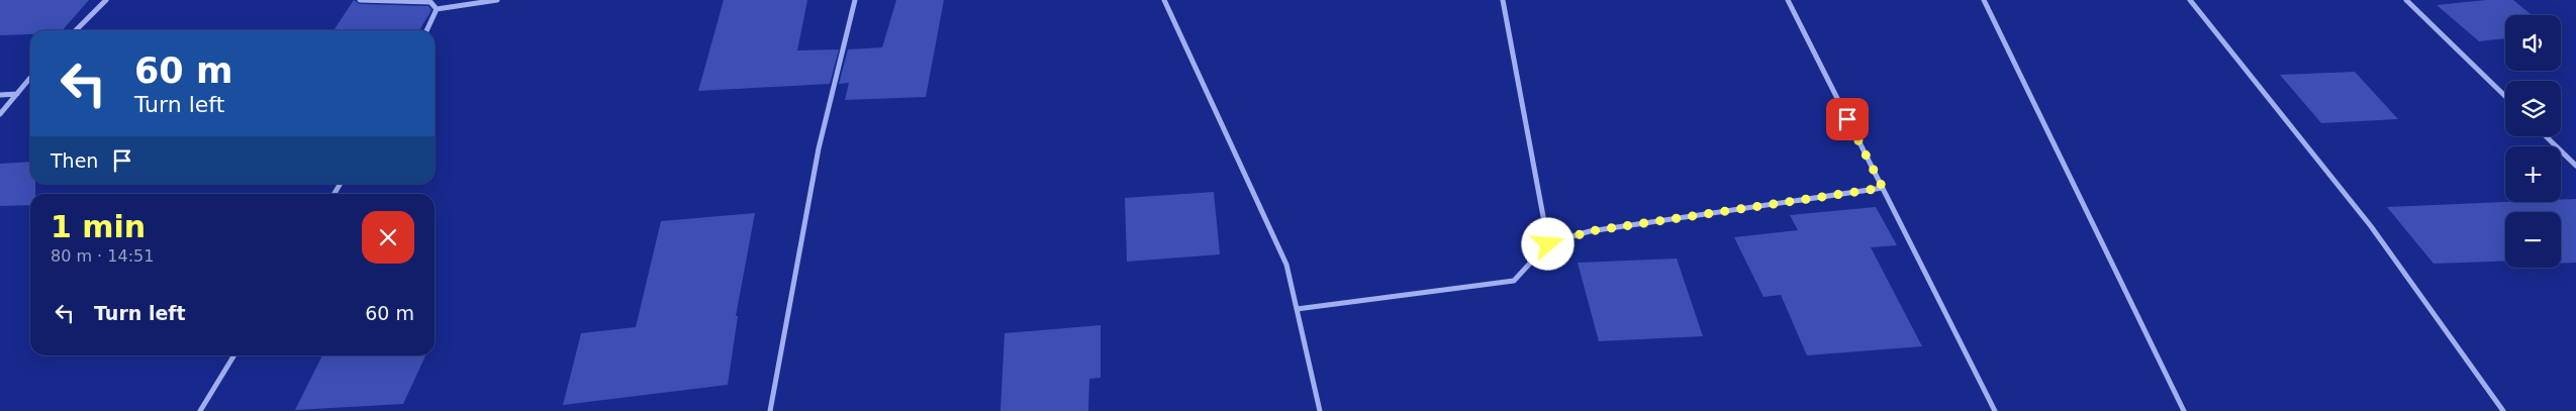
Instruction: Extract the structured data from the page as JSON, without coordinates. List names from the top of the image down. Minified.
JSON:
{"page":{"map_buttons":["+","−"],"turn":["60 m","Turn left"],"then":"Then","heading":["1 min","80 m · 14:51"],"list":[{"name":"Turn left","value":"60 m"}]}}
